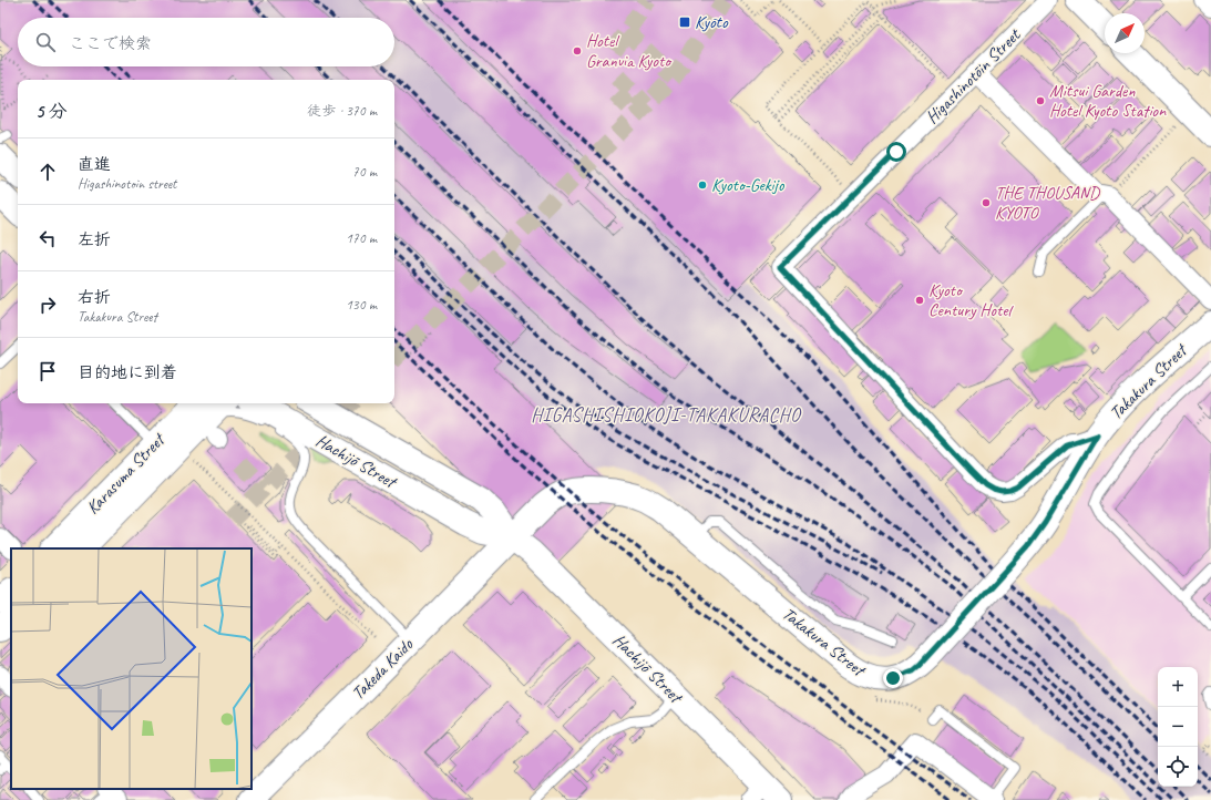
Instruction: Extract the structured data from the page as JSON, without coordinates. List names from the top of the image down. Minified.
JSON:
{"streets":{"main road":["Takakura Street","Hachijō Street","Karasuma Street","Takeda Kaido"],"street":["Higashinotōin Street"]},"crossings":[["Higashinotōin Street","Takakura Street"],["Takakura Street","Hachijō Street"],["Takakura Street","Takeda Kaido"],["Hachijō Street","Takeda Kaido"]],"districts":["HIGASHISHIOKOJI-TAKAKURACHO"],"places":{"transit":["Kyōto"],"other":["Hotel Granvia Kyoto","Mitsui Garden Hotel Kyoto Station","Kyoto-Gekijo","THE THOUSAND KYOTO","Kyoto Century Hotel"]},"north":"top right","page":{"search":"ここで検索","heading":["5 分","徒歩 · 370 m"],"list":[["直進","Higashinotoin street","70 m"],["左折","170 m"],["右折","Takakura Street","130 m"],"目的地に到着"],"map_buttons":["+","−"]}}
